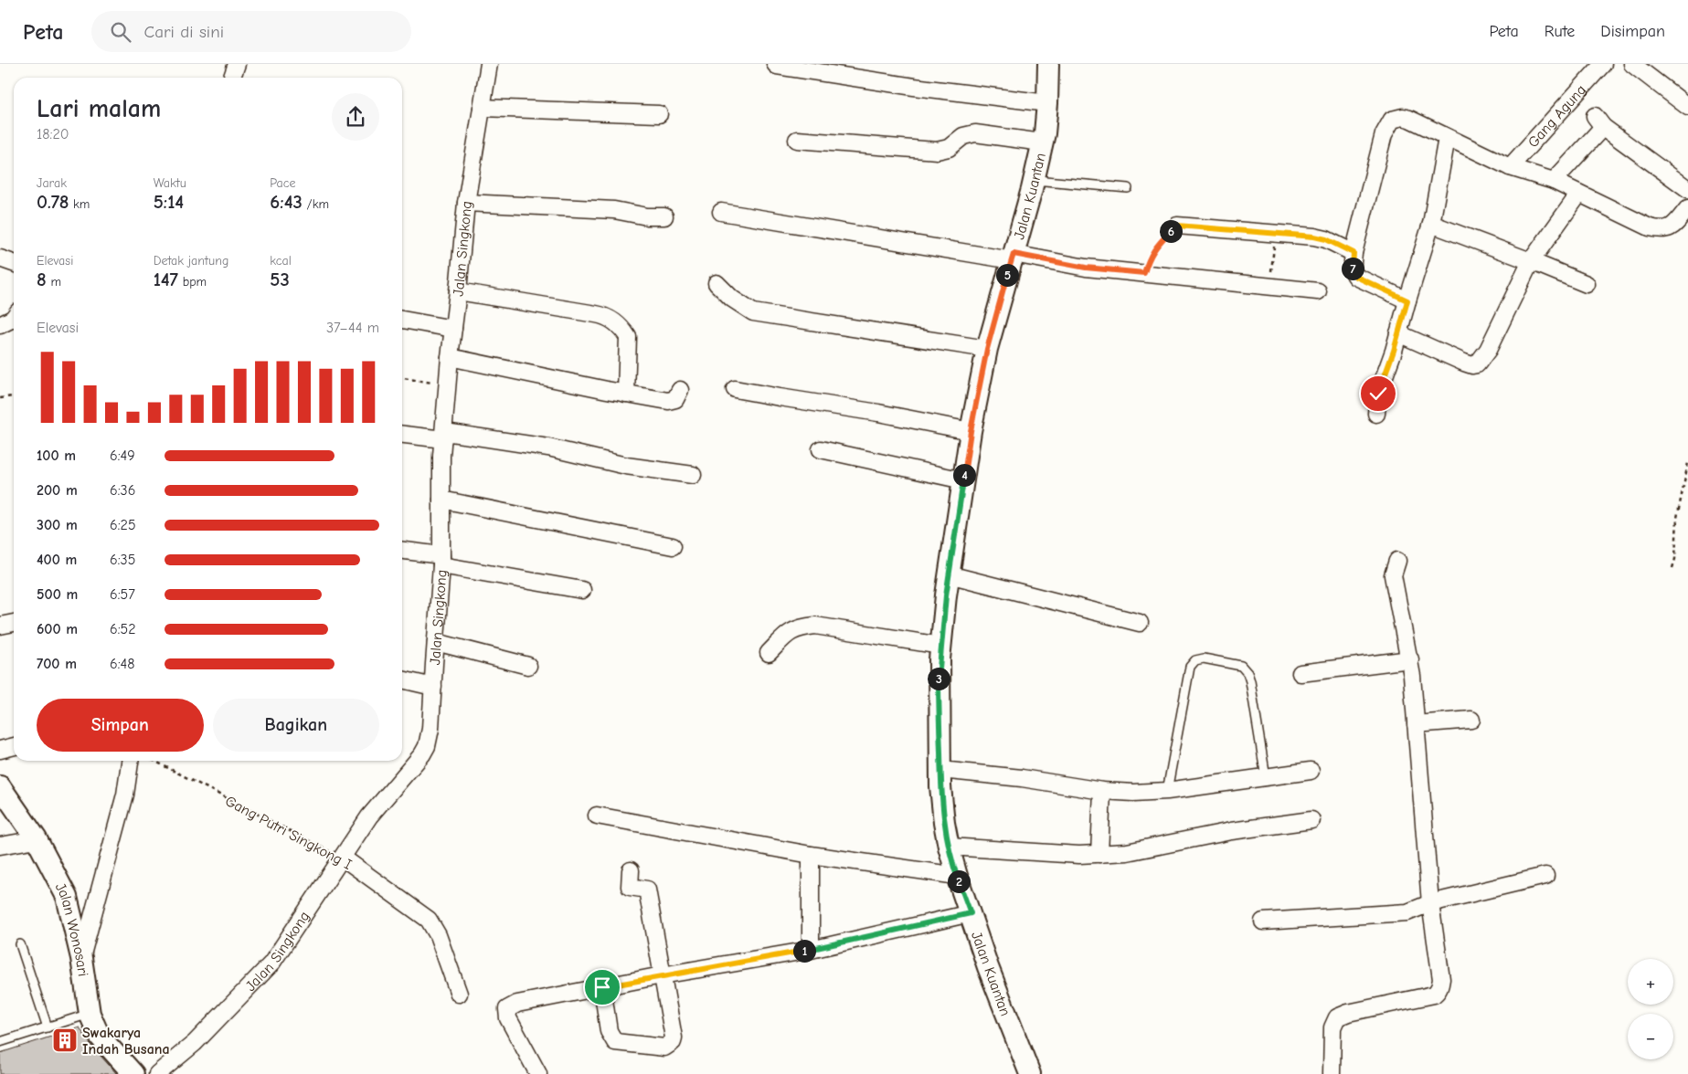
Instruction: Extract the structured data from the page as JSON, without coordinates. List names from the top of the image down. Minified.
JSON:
{"streets":{"street":["Gang Agung","Jalan Kuantan","Jalan Singkong","Gang Putri Singkong I","Jalan Wonosari"]},"crossings":[["Jalan Singkong","Gang Putri Singkong I"]],"places":{"building":["Swakarya Indah Busana"]},"page":{"header":"Peta","search":"Cari di sini","nav":["Peta","Rute","Disimpan"],"heading":["Lari malam","18:20"],"stats":[["Jarak","0.78 km"],["Waktu","5:14"],["Pace","6:43 /km"],["Elevasi","8 m"],["Detak jantung","147 bpm"],["kcal","53"]],"pins":["6","7","5","4","3","2","1"],"chart":["Elevasi","37–44 m"],"list":[{"name":"100 m","note":"6:49"},{"name":"200 m","note":"6:36"},{"name":"300 m","note":"6:25"},{"name":"400 m","note":"6:35"},{"name":"500 m","note":"6:57"},{"name":"600 m","note":"6:52"},{"name":"700 m","note":"6:48"}],"buttons":["Simpan","Bagikan"],"map_buttons":["+","−"]}}
